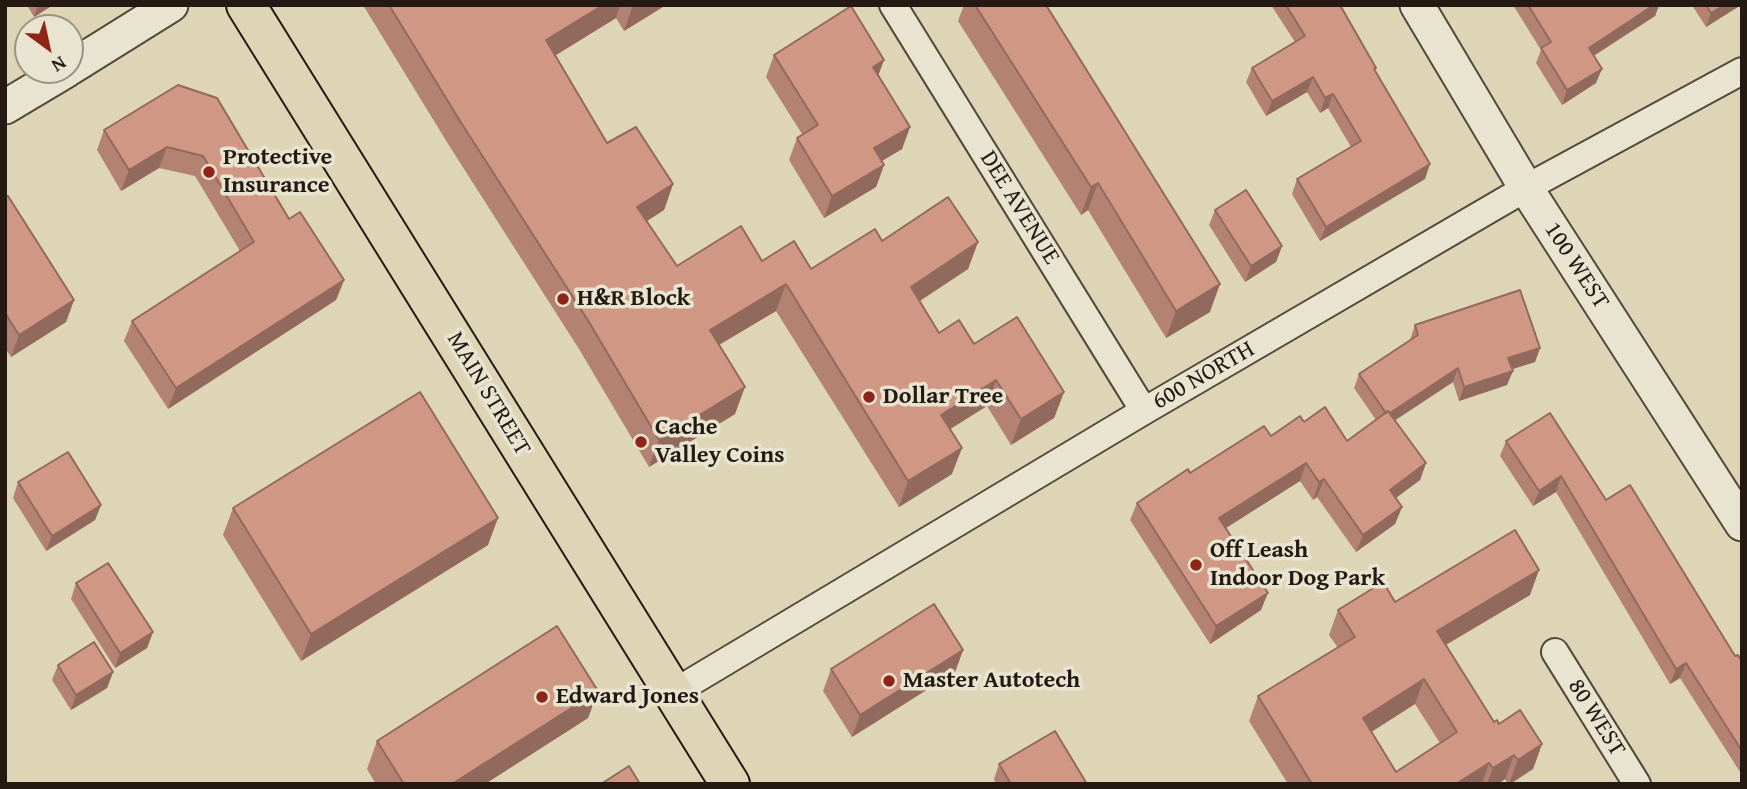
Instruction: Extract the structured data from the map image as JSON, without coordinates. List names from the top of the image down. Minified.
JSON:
{"streets":{"main road":["MAIN STREET"],"street":["DEE AVENUE","100 WEST","600 NORTH","80 WEST"]},"crossings":[["DEE AVENUE","600 NORTH"],["100 WEST","600 NORTH"],["600 NORTH","MAIN STREET"]],"places":["Protective Insurance","H&R Block","Dollar Tree","Cache Valley Coins","Off Leash Indoor Dog Park","Master Autotech","Edward Jones"],"north":"bottom right"}
